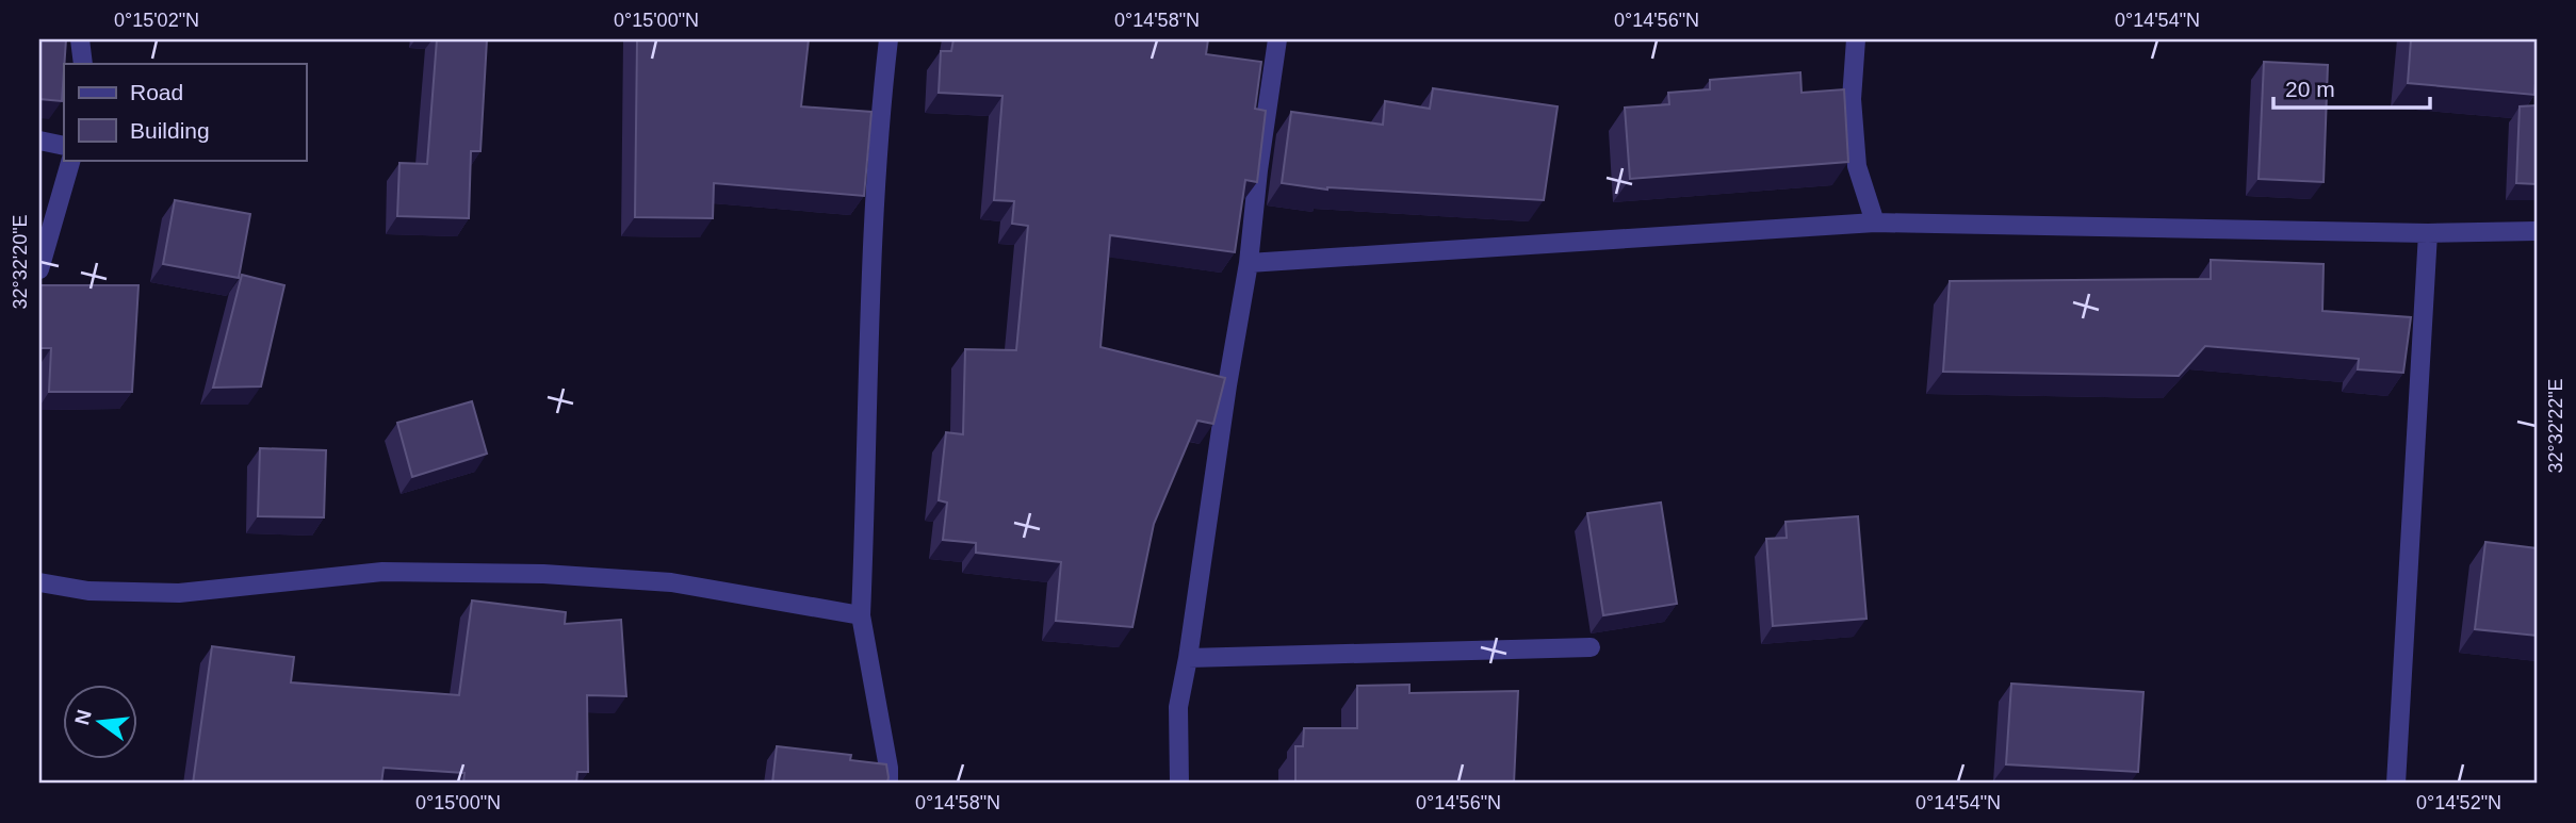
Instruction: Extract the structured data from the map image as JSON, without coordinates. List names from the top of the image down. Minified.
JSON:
{"legend":["Road","Building"],"scale_bar":"20 m","north":"left","coordinates":["0°15'02\"N","0°15'00\"N","0°14'58\"N","0°14'56\"N","0°14'54\"N","32°32'20\"E","32°32'22\"E","0°14'52\"N"]}
